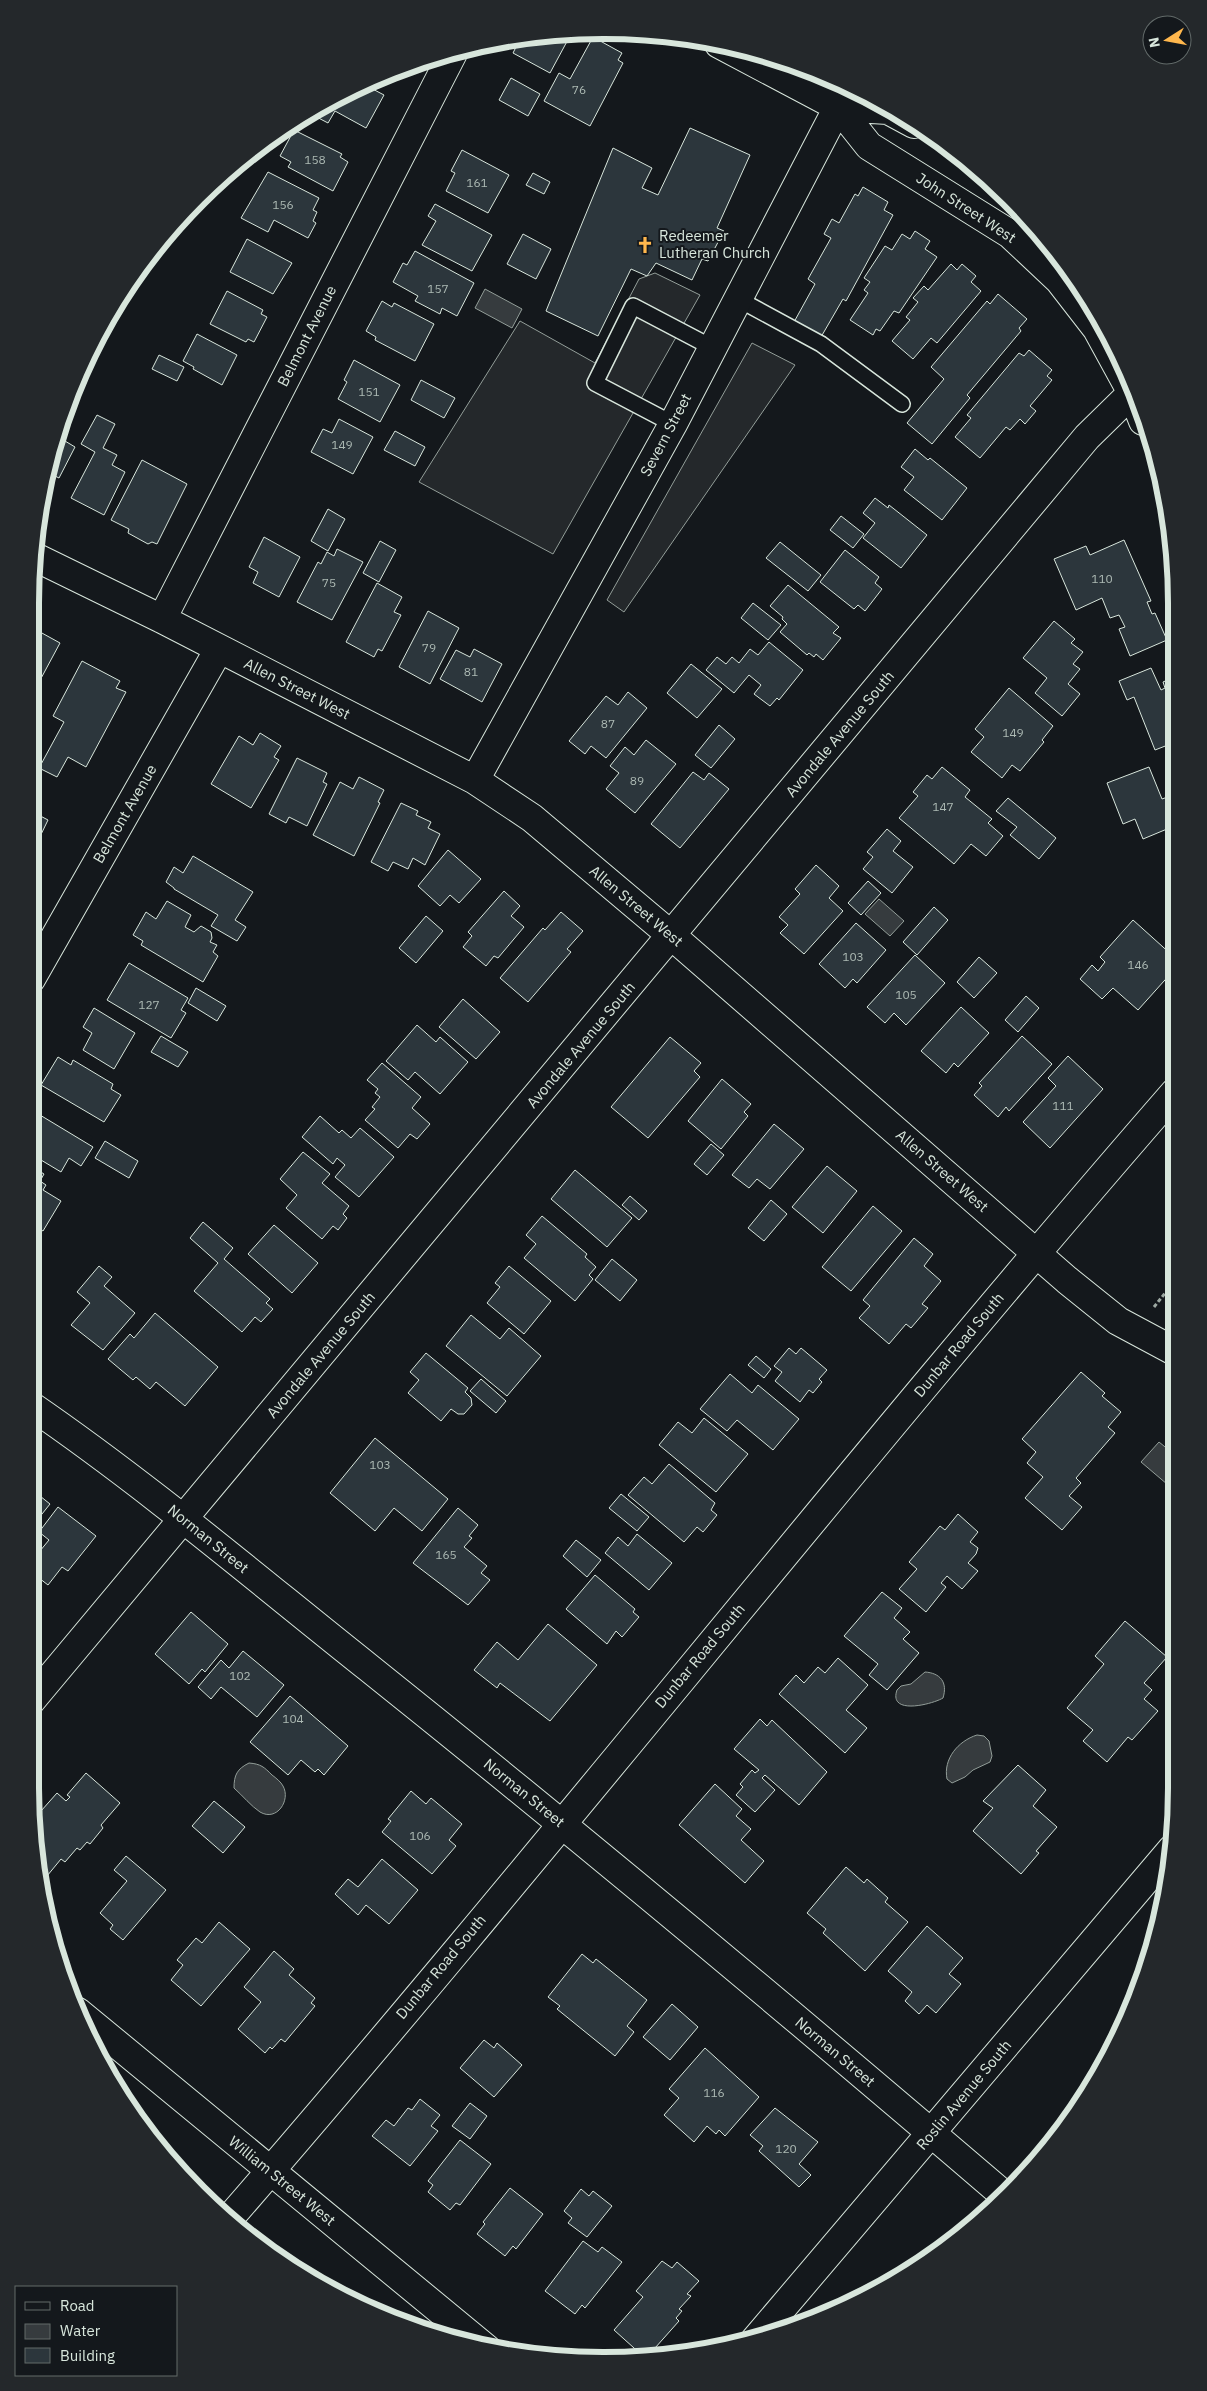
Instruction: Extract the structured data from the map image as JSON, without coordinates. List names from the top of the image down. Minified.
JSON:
{"streets":{"street":["John Street West","Belmont Avenue","Severn Street","Allen Street West","Avondale Avenue South","Dunbar Road South","Norman Street","Roslin Avenue South","William Street West"]},"crossings":[["John Street West","Severn Street"],["Belmont Avenue","Allen Street West"],["Severn Street","Allen Street West"],["Allen Street West","Avondale Avenue South"],["Allen Street West","Dunbar Road South"],["Avondale Avenue South","Norman Street"],["Dunbar Road South","Norman Street"],["Dunbar Road South","William Street West"],["Norman Street","Roslin Avenue South"]],"places":{"church":["Redeemer Lutheran Church"]},"house_numbers":["76","158","161","156","157","151","149","110","75","79","81","87","149","89","147","103","146","105","127","111","103","165","102","104","106","116","120"],"legend":["Road","Water","Building"],"north":"left"}
